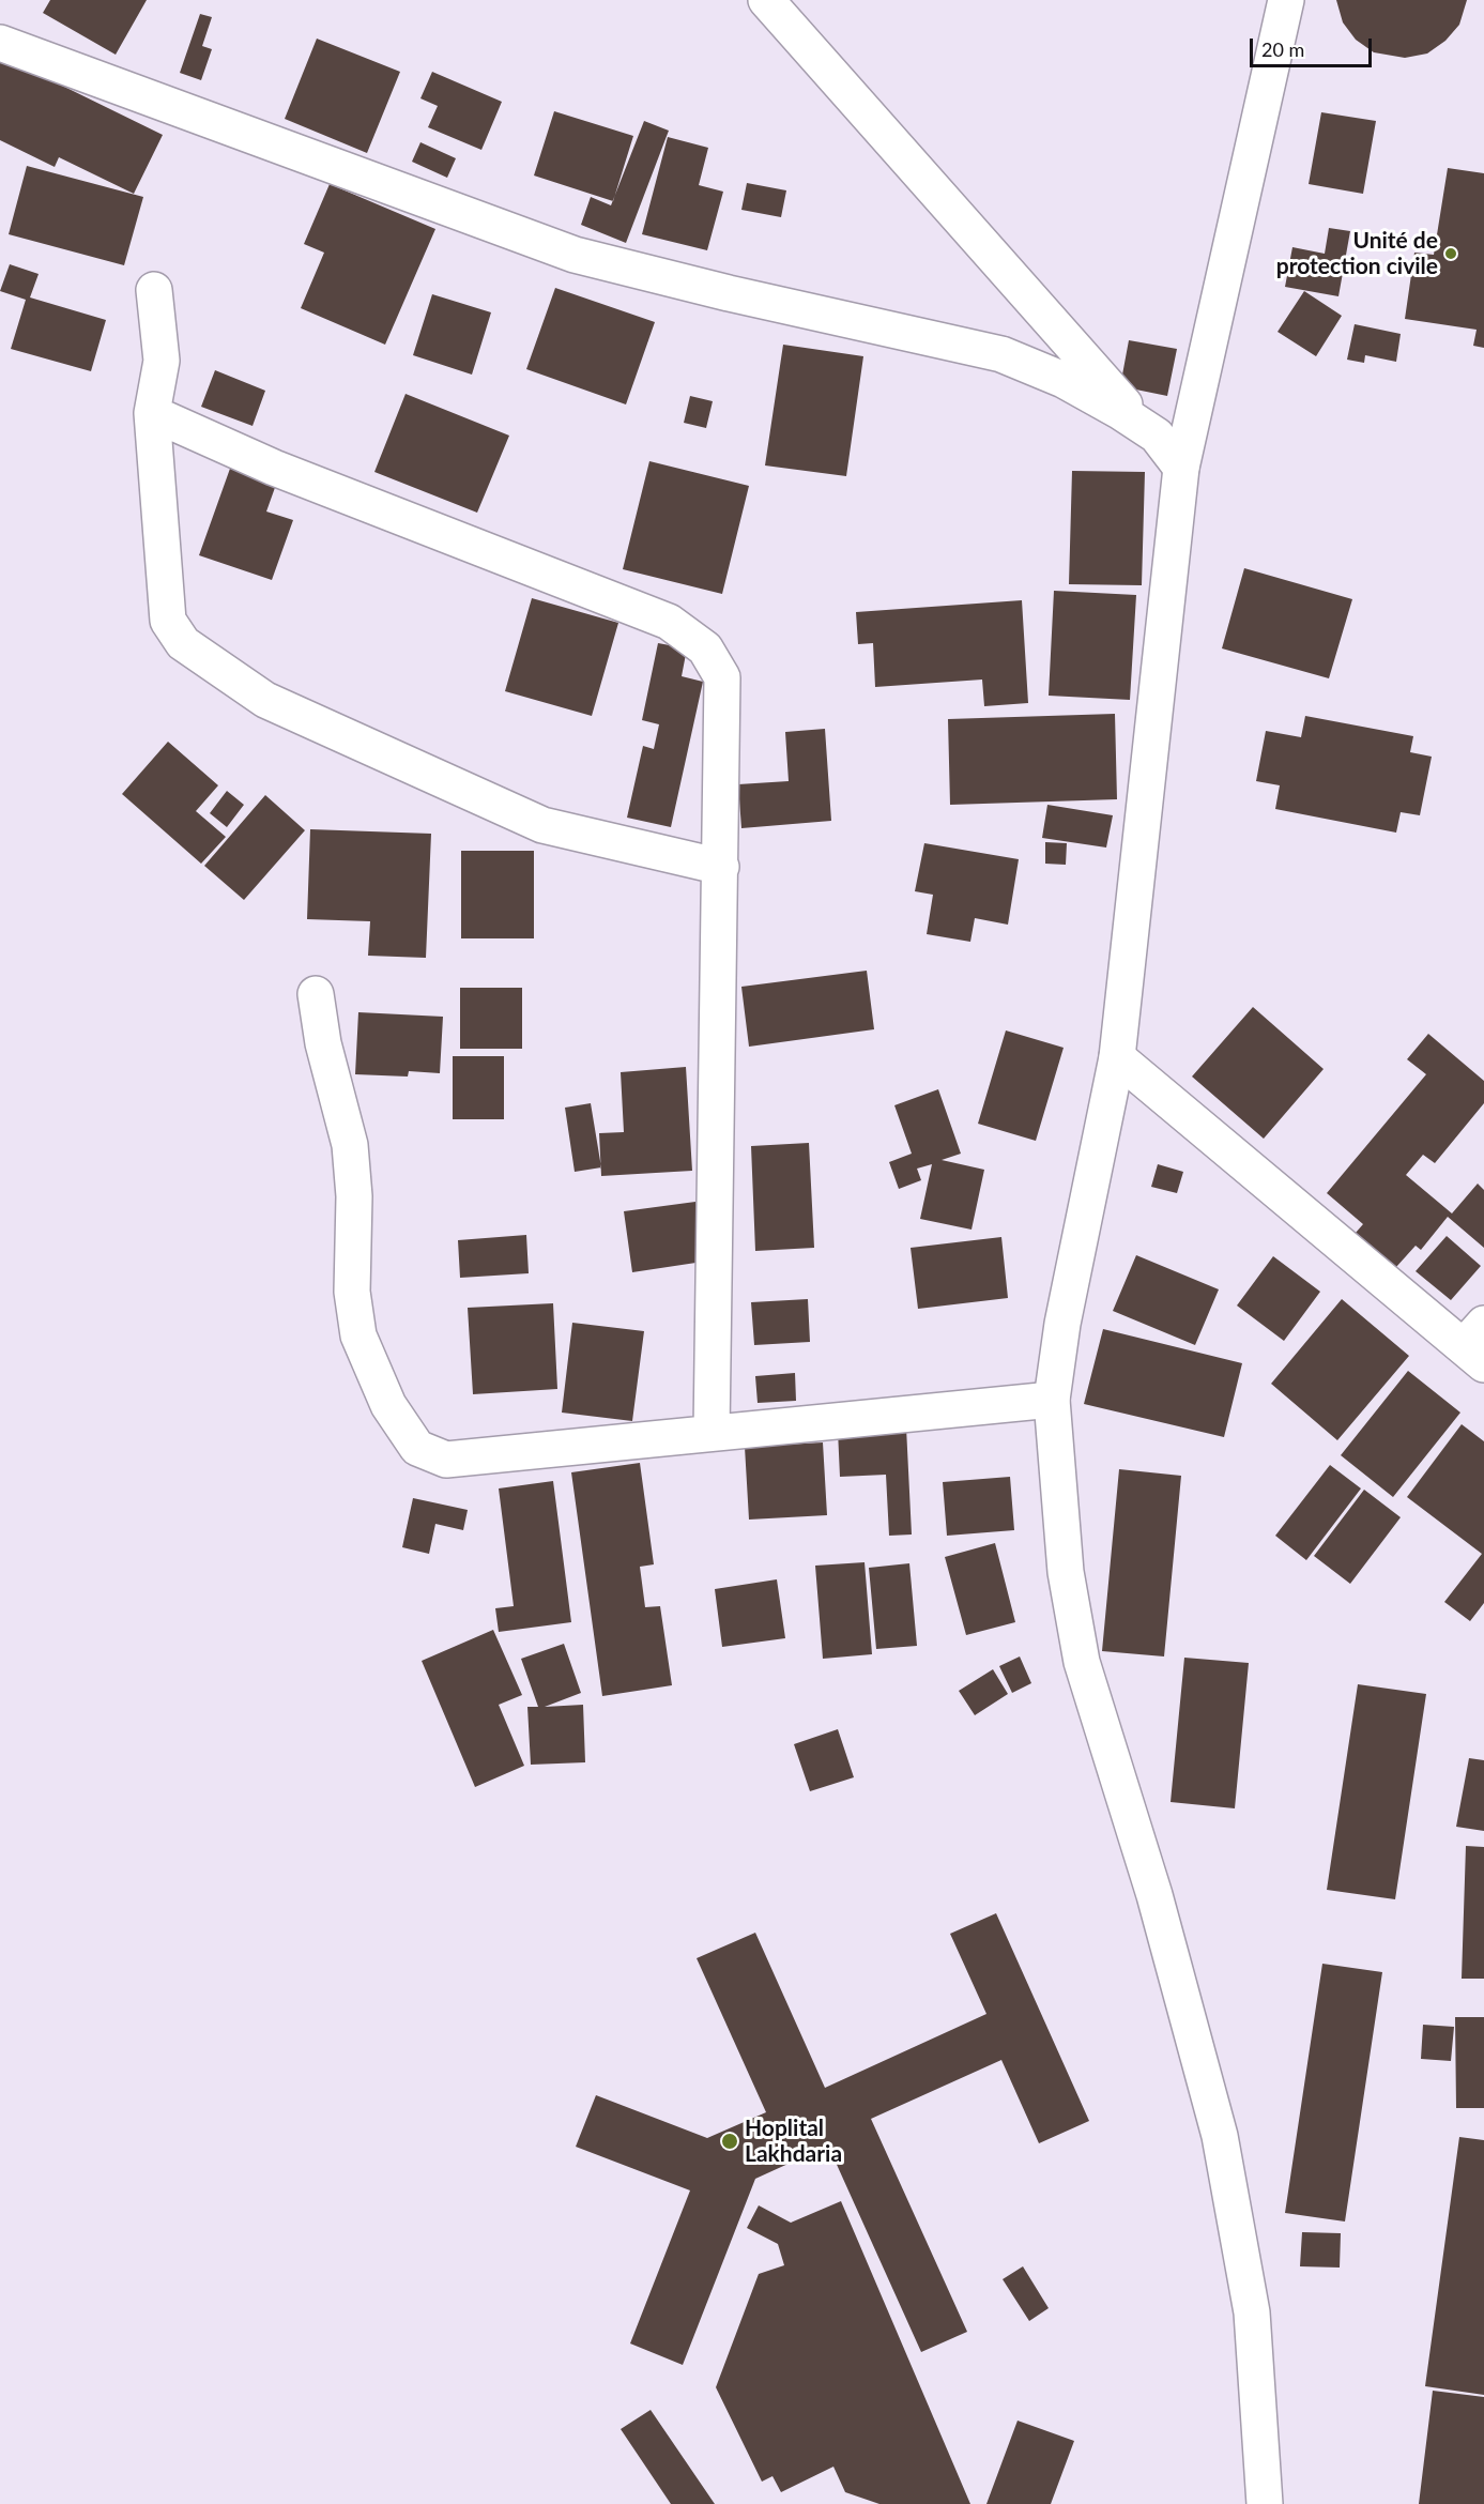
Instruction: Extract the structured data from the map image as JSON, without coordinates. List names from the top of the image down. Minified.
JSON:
{"places":["Unité de protection civile","Hoplital Lakhdaria"],"scale_bar":"20 m"}
